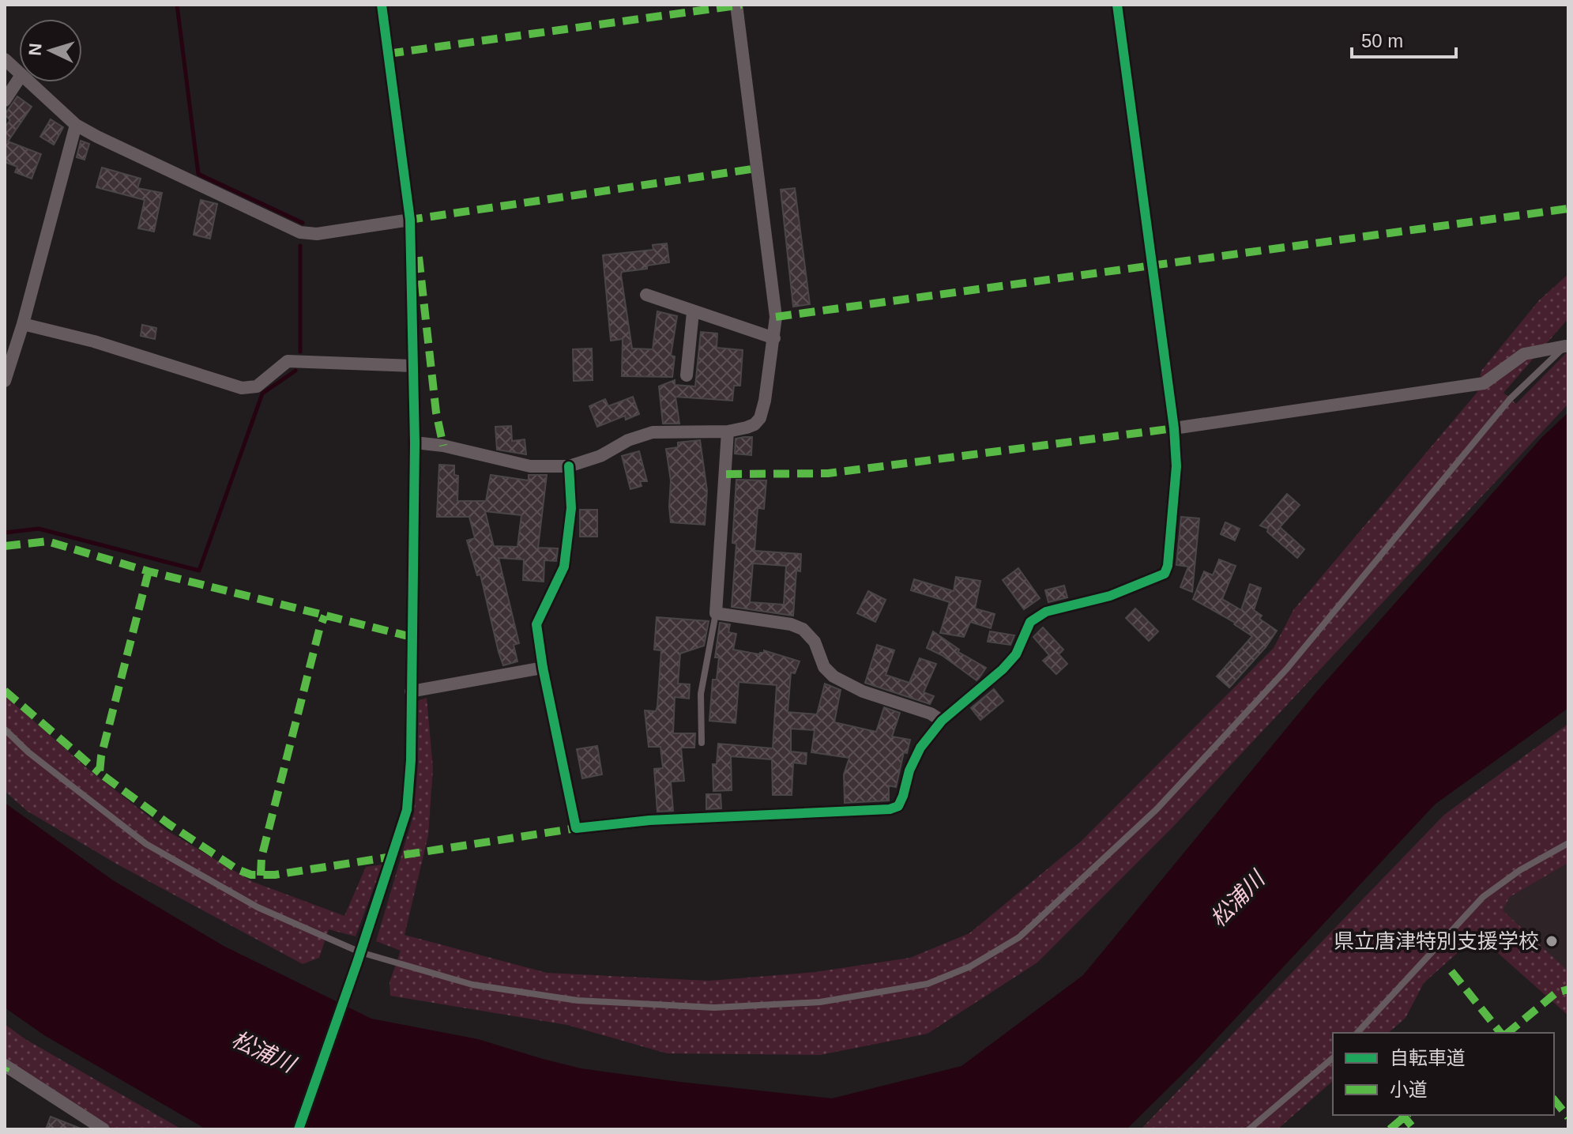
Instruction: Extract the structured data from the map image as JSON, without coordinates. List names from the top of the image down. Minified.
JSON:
{"water":["松浦川"],"places":["県立唐津特別支援学校"],"legend":["自転車道","小道"],"scale_bar":"50 m","north":"left"}
